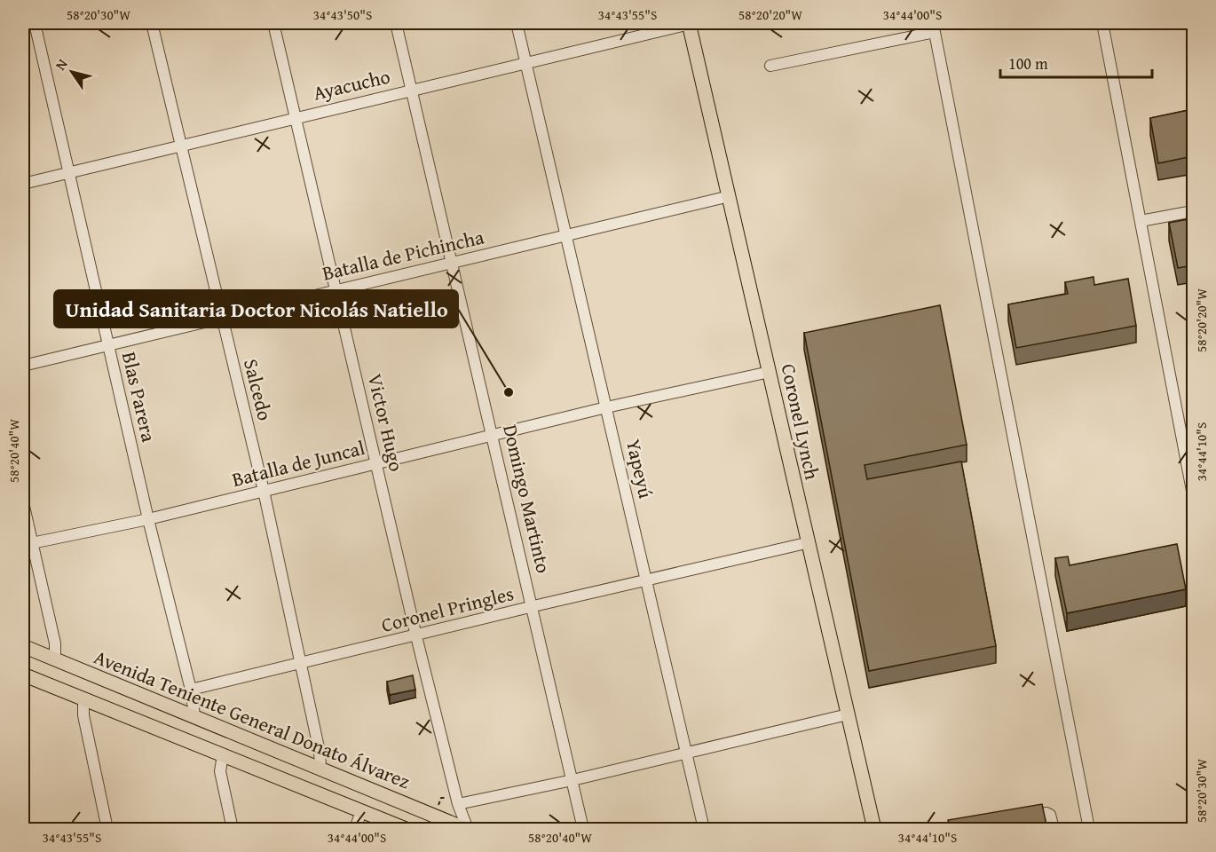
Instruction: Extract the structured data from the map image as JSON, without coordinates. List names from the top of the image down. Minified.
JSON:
{"streets":{"main road":["Coronel Lynch","Avenida Teniente General Donato Álvarez"],"street":["Ayacucho","Batalla de Pichincha","Salcedo","Blas Parera","Victor Hugo","Batalla de Juncal","Yapeyú","Domingo Martinto","Coronel Pringles"]},"crossings":[["Ayacucho","Salcedo"],["Ayacucho","Blas Parera"],["Ayacucho","Coronel Lynch"],["Ayacucho","Victor Hugo"],["Ayacucho","Yapeyú"],["Ayacucho","Domingo Martinto"],["Batalla de Pichincha","Salcedo"],["Batalla de Pichincha","Blas Parera"],["Batalla de Pichincha","Coronel Lynch"],["Batalla de Pichincha","Victor Hugo"],["Batalla de Pichincha","Yapeyú"],["Batalla de Pichincha","Domingo Martinto"],["Salcedo","Batalla de Juncal"],["Salcedo","Coronel Pringles"],["Salcedo","Avenida Teniente General Donato Álvarez"],["Blas Parera","Batalla de Juncal"],["Blas Parera","Coronel Pringles"],["Blas Parera","Avenida Teniente General Donato Álvarez"],["Coronel Lynch","Batalla de Juncal"],["Coronel Lynch","Coronel Pringles"],["Victor Hugo","Batalla de Juncal"],["Victor Hugo","Coronel Pringles"],["Victor Hugo","Avenida Teniente General Donato Álvarez"],["Batalla de Juncal","Yapeyú"],["Batalla de Juncal","Domingo Martinto"],["Yapeyú","Coronel Pringles"],["Domingo Martinto","Coronel Pringles"]],"places":["Unidad Sanitaria Doctor Nicolás Natiello"],"scale_bar":"100 m","north":"top left","coordinates":["58°20'30\"W","34°43'50\"S","34°43'55\"S","58°20'20\"W","34°44'00\"S","58°20'40\"W","34°44'10\"S"]}
